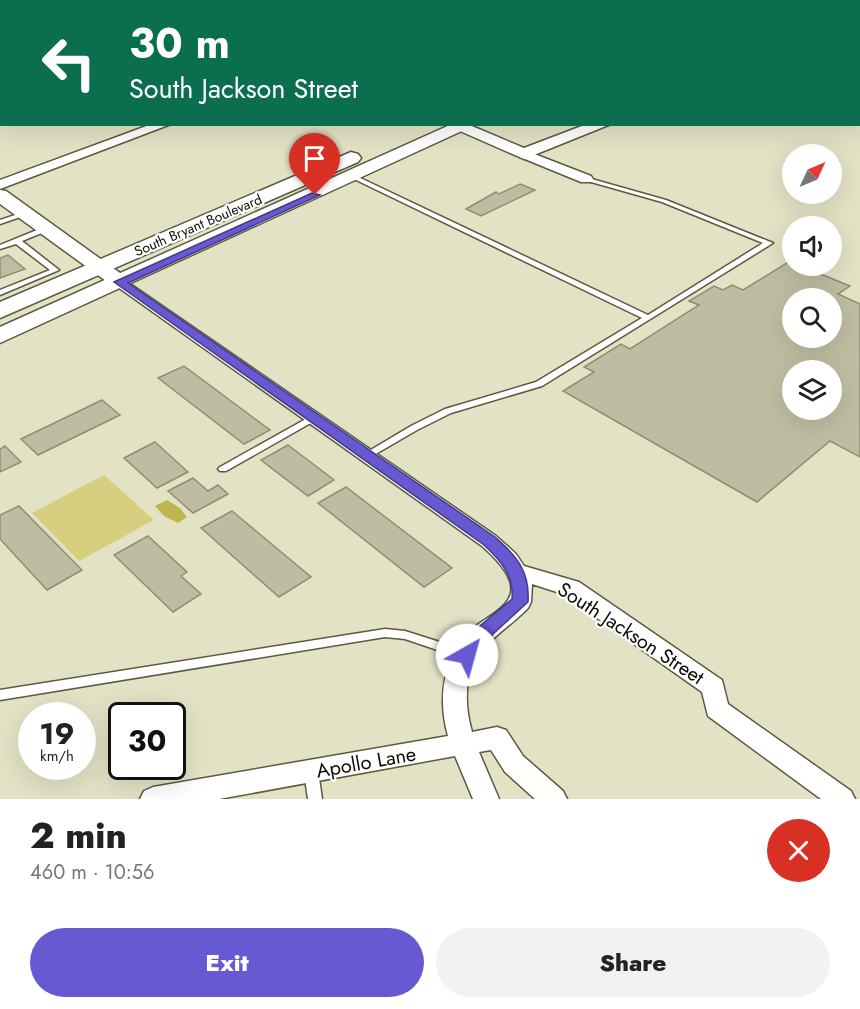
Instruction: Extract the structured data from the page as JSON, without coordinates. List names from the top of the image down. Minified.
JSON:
{"streets":{"main road":["South Bryant Boulevard"],"street":["South Jackson Street","Apollo Lane"]},"north":"top right","page":{"turn":["30 m","South Jackson Street"],"speed":"19 km/h","limit":"30","heading":["2 min","460 m · 10:56"],"buttons":["Exit","Share"]}}
